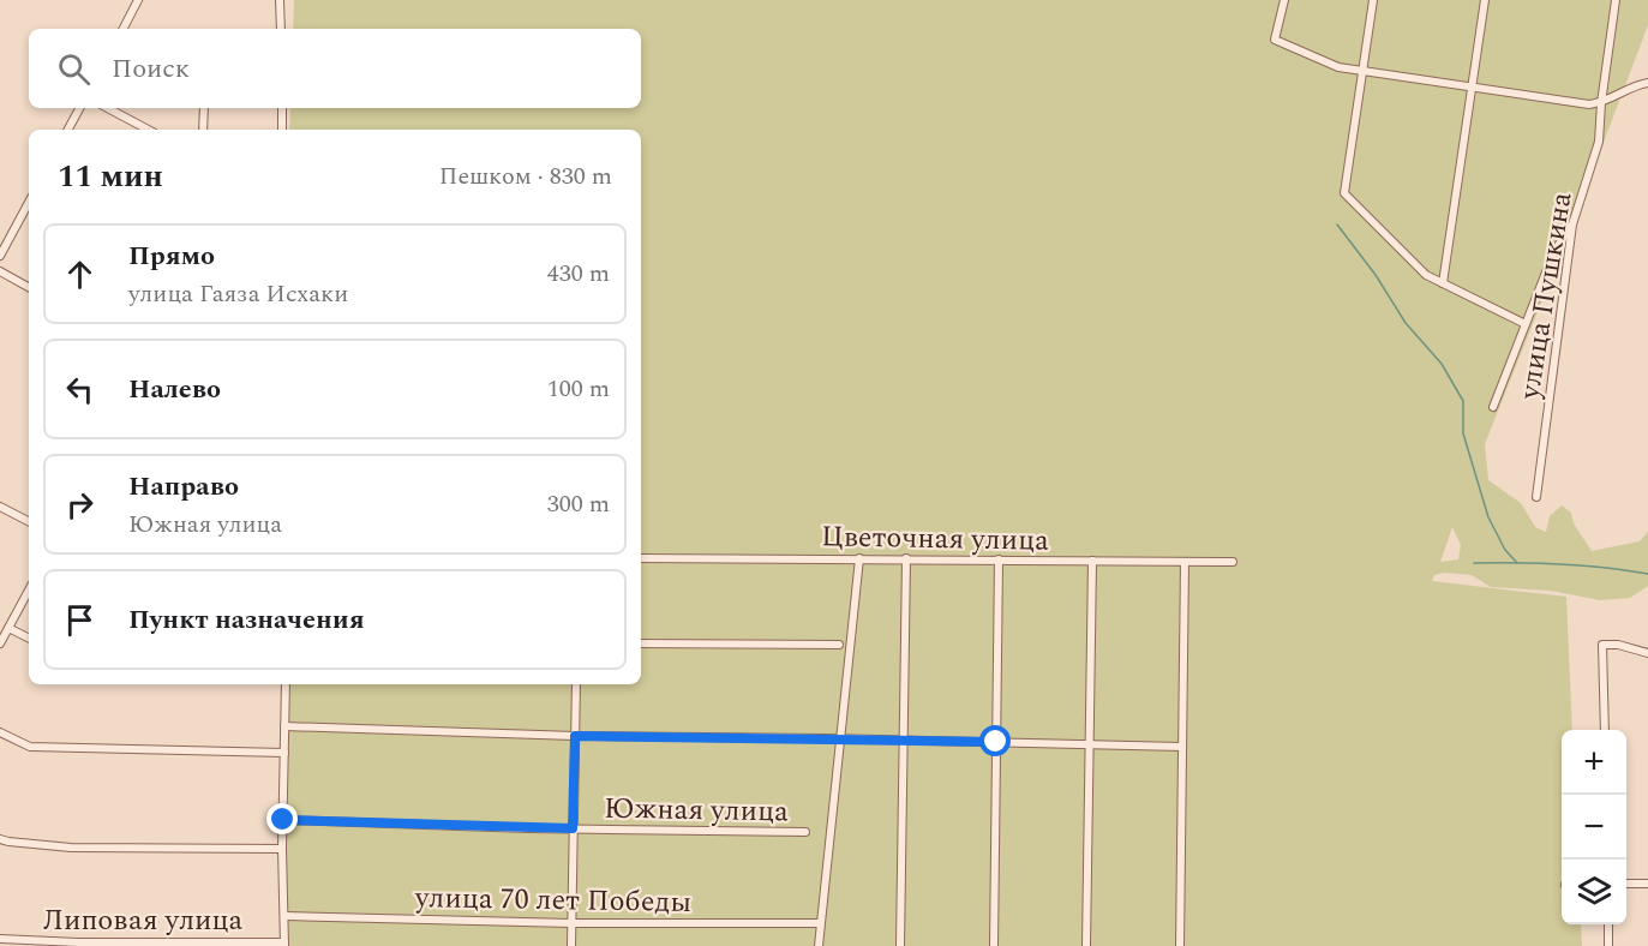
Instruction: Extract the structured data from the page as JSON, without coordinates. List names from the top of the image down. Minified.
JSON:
{"streets":{"street":["улица Пушкина","Цветочная улица","Южная улица","улица 70 лет Победы","Липовая улица"]},"page":{"search":"Поиск","heading":["11 мин","Пешком · 830 m"],"list":[["Прямо","улица Гаяза Исхаки","430 m"],["Налево","100 m"],["Направо","Южная улица","300 m"],"Пункт назначения"],"map_buttons":["+","−"]}}
